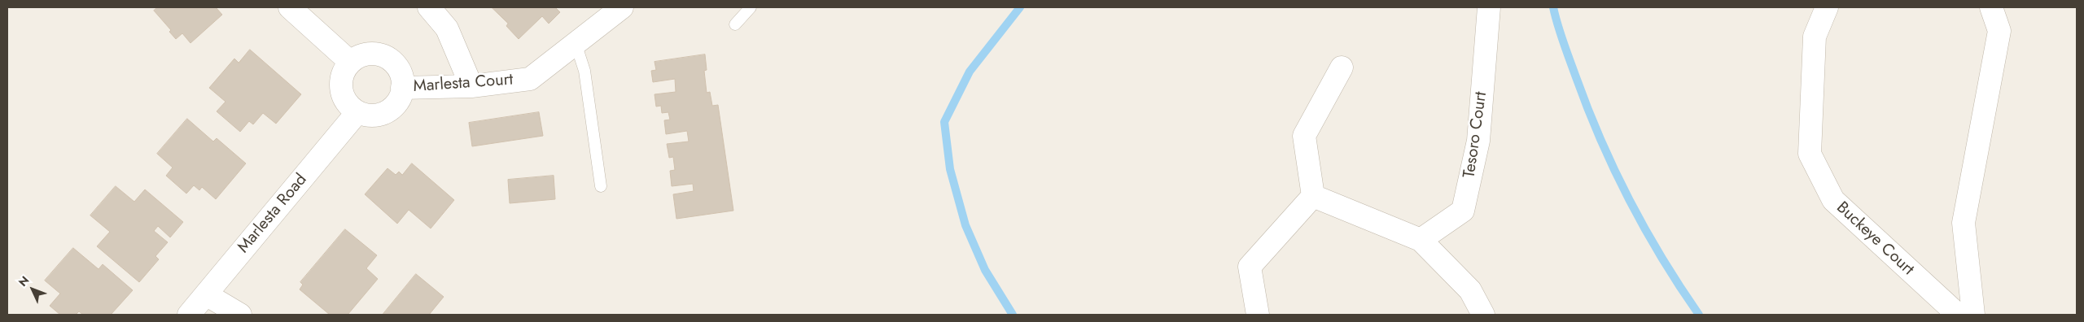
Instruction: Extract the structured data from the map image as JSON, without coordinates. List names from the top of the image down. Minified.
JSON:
{"streets":{"street":["Marlesta Court","Tesoro Court","Marlesta Road","Buckeye Court"]},"crossings":[["Marlesta Court","Marlesta Road"]],"north":"top left"}
